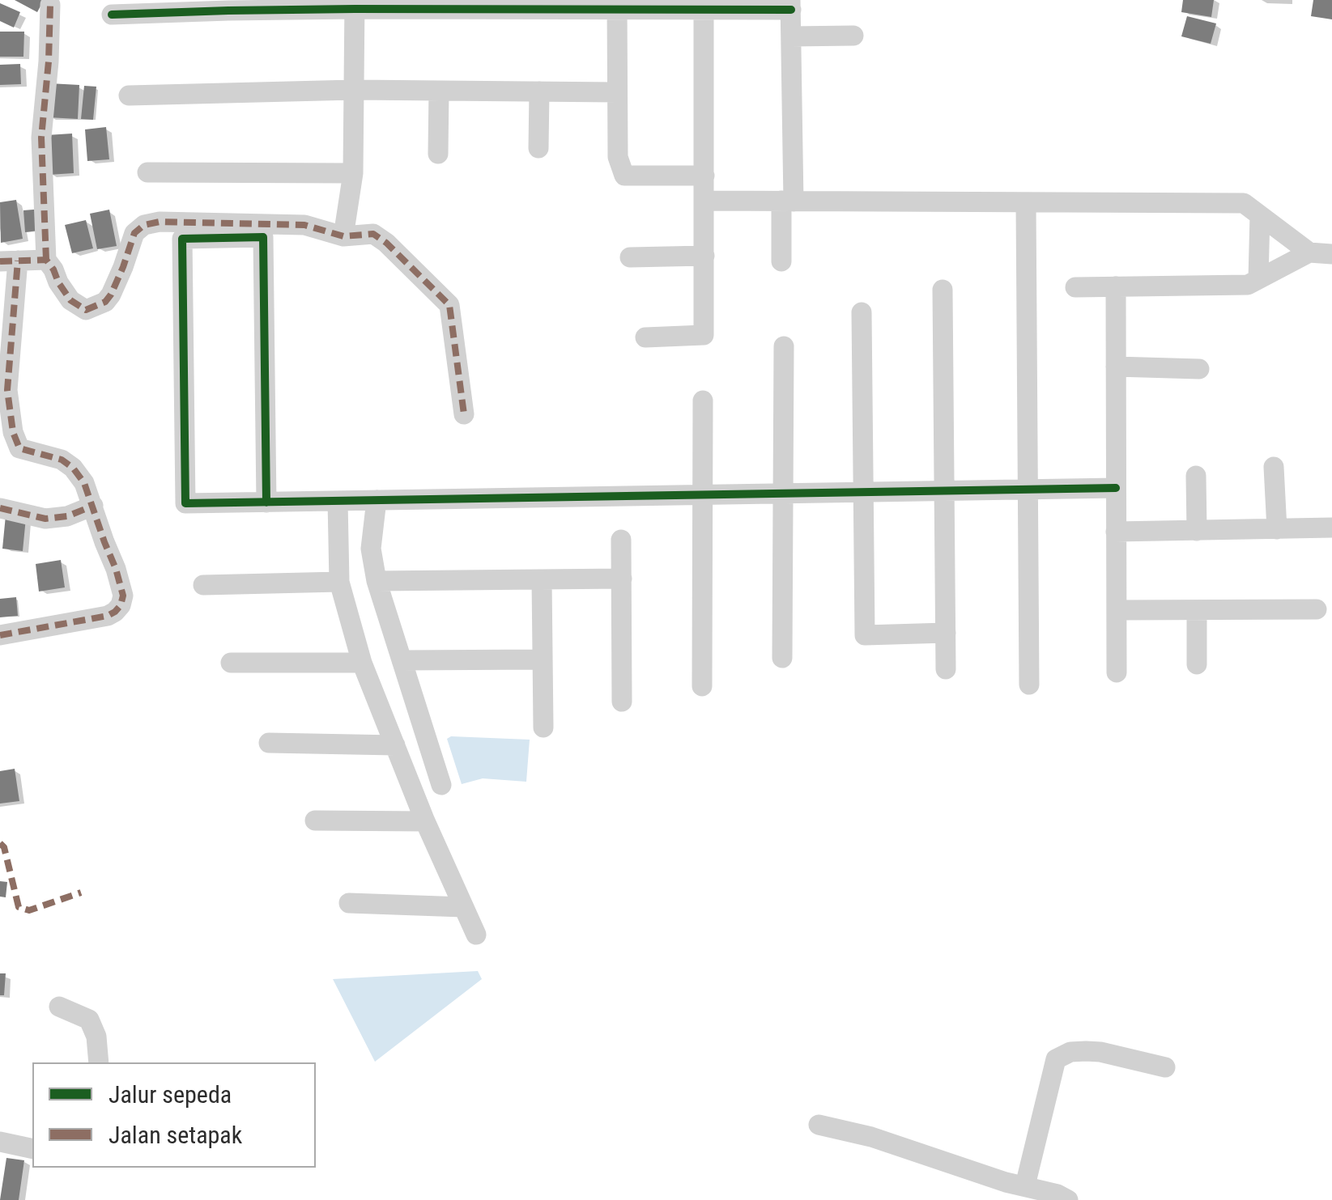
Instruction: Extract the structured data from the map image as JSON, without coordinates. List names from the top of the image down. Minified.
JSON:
{"legend":["Jalur sepeda","Jalan setapak"]}
